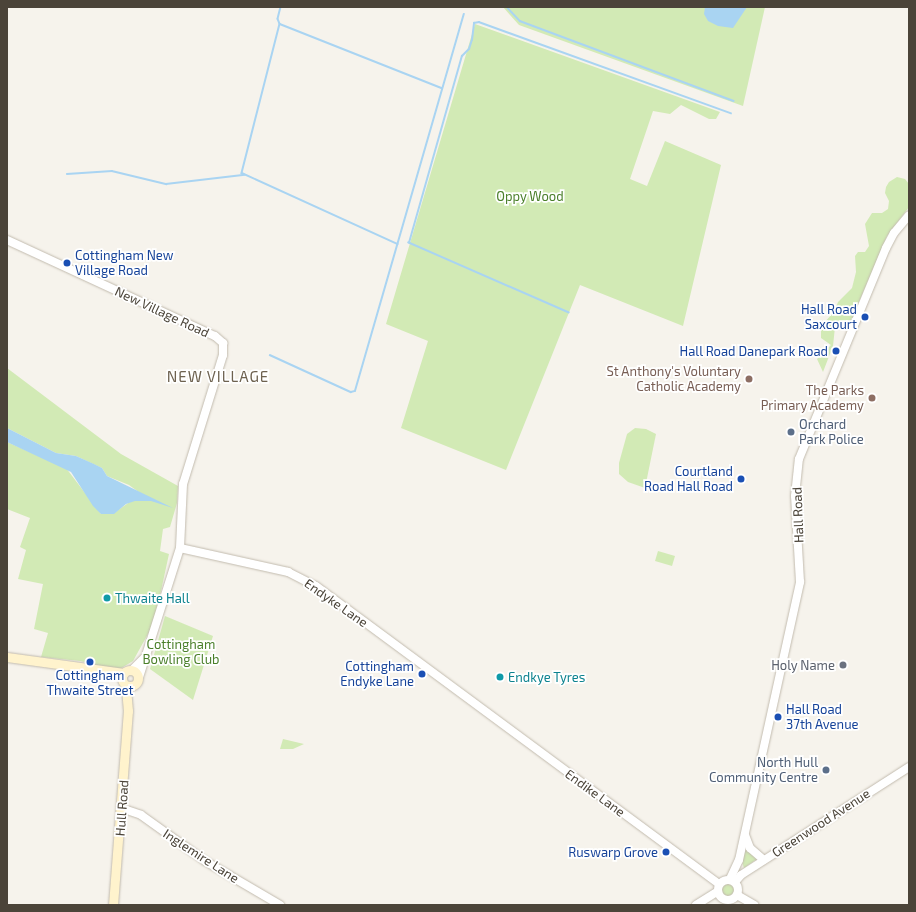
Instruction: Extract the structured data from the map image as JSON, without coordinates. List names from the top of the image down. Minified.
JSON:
{"streets":{"main road":["Hull Road"],"street":["New Village Road","Hall Road","Endyke Lane","Endike Lane","Greenwood Avenue","Inglemire Lane"]},"crossings":[["New Village Road","Endyke Lane"],["New Village Road","Hull Road"],["Hall Road","Endike Lane"],["Hall Road","Greenwood Avenue"],["Endyke Lane","Endike Lane"],["Endike Lane","Greenwood Avenue"],["Hull Road","Inglemire Lane"]],"districts":["NEW VILLAGE"],"parks":["Oppy Wood","Cottingham Bowling Club"],"places":["Cottingham New Village Road","Hall Road Saxcourt","Hall Road Danepark Road","St Anthony's Voluntary Catholic Academy","The Parks Primary Academy","Orchard Park Police","Courtland Road Hall Road","Thwaite Hall","Cottingham Thwaite Street","Holy Name","Cottingham Endyke Lane","Endkye Tyres","Hall Road 37th Avenue","North Hull Community Centre","Ruswarp Grove"]}
